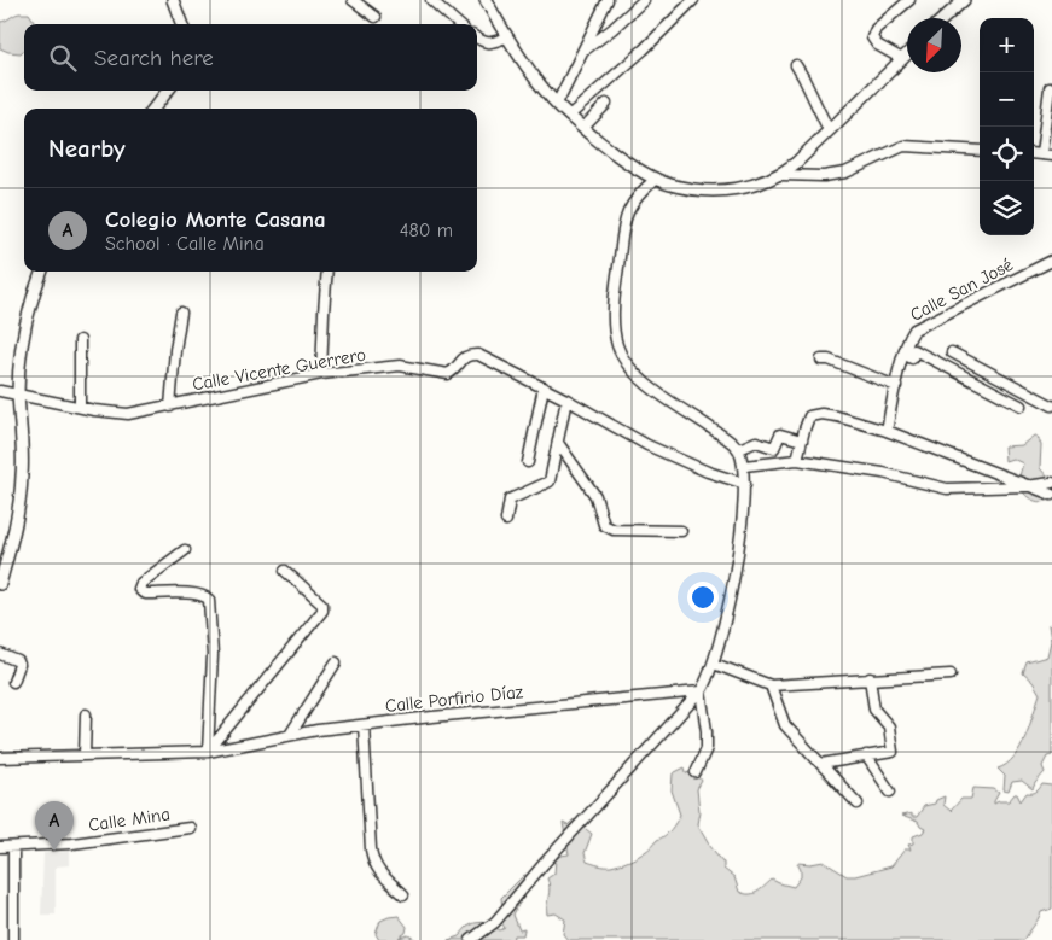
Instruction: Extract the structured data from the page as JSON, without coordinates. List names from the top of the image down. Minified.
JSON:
{"streets":{"street":["Calle San José","Calle Vicente Guerrero","Calle Porfirio Díaz","Calle Mina"]},"north":"bottom left","page":{"map_buttons":["+","−"],"search":"Search here","heading":"Nearby","list":[{"mark":"A","name":"Colegio Monte Casana","note":"School · Calle Mina","value":"480 m"}],"pins":"A"}}
